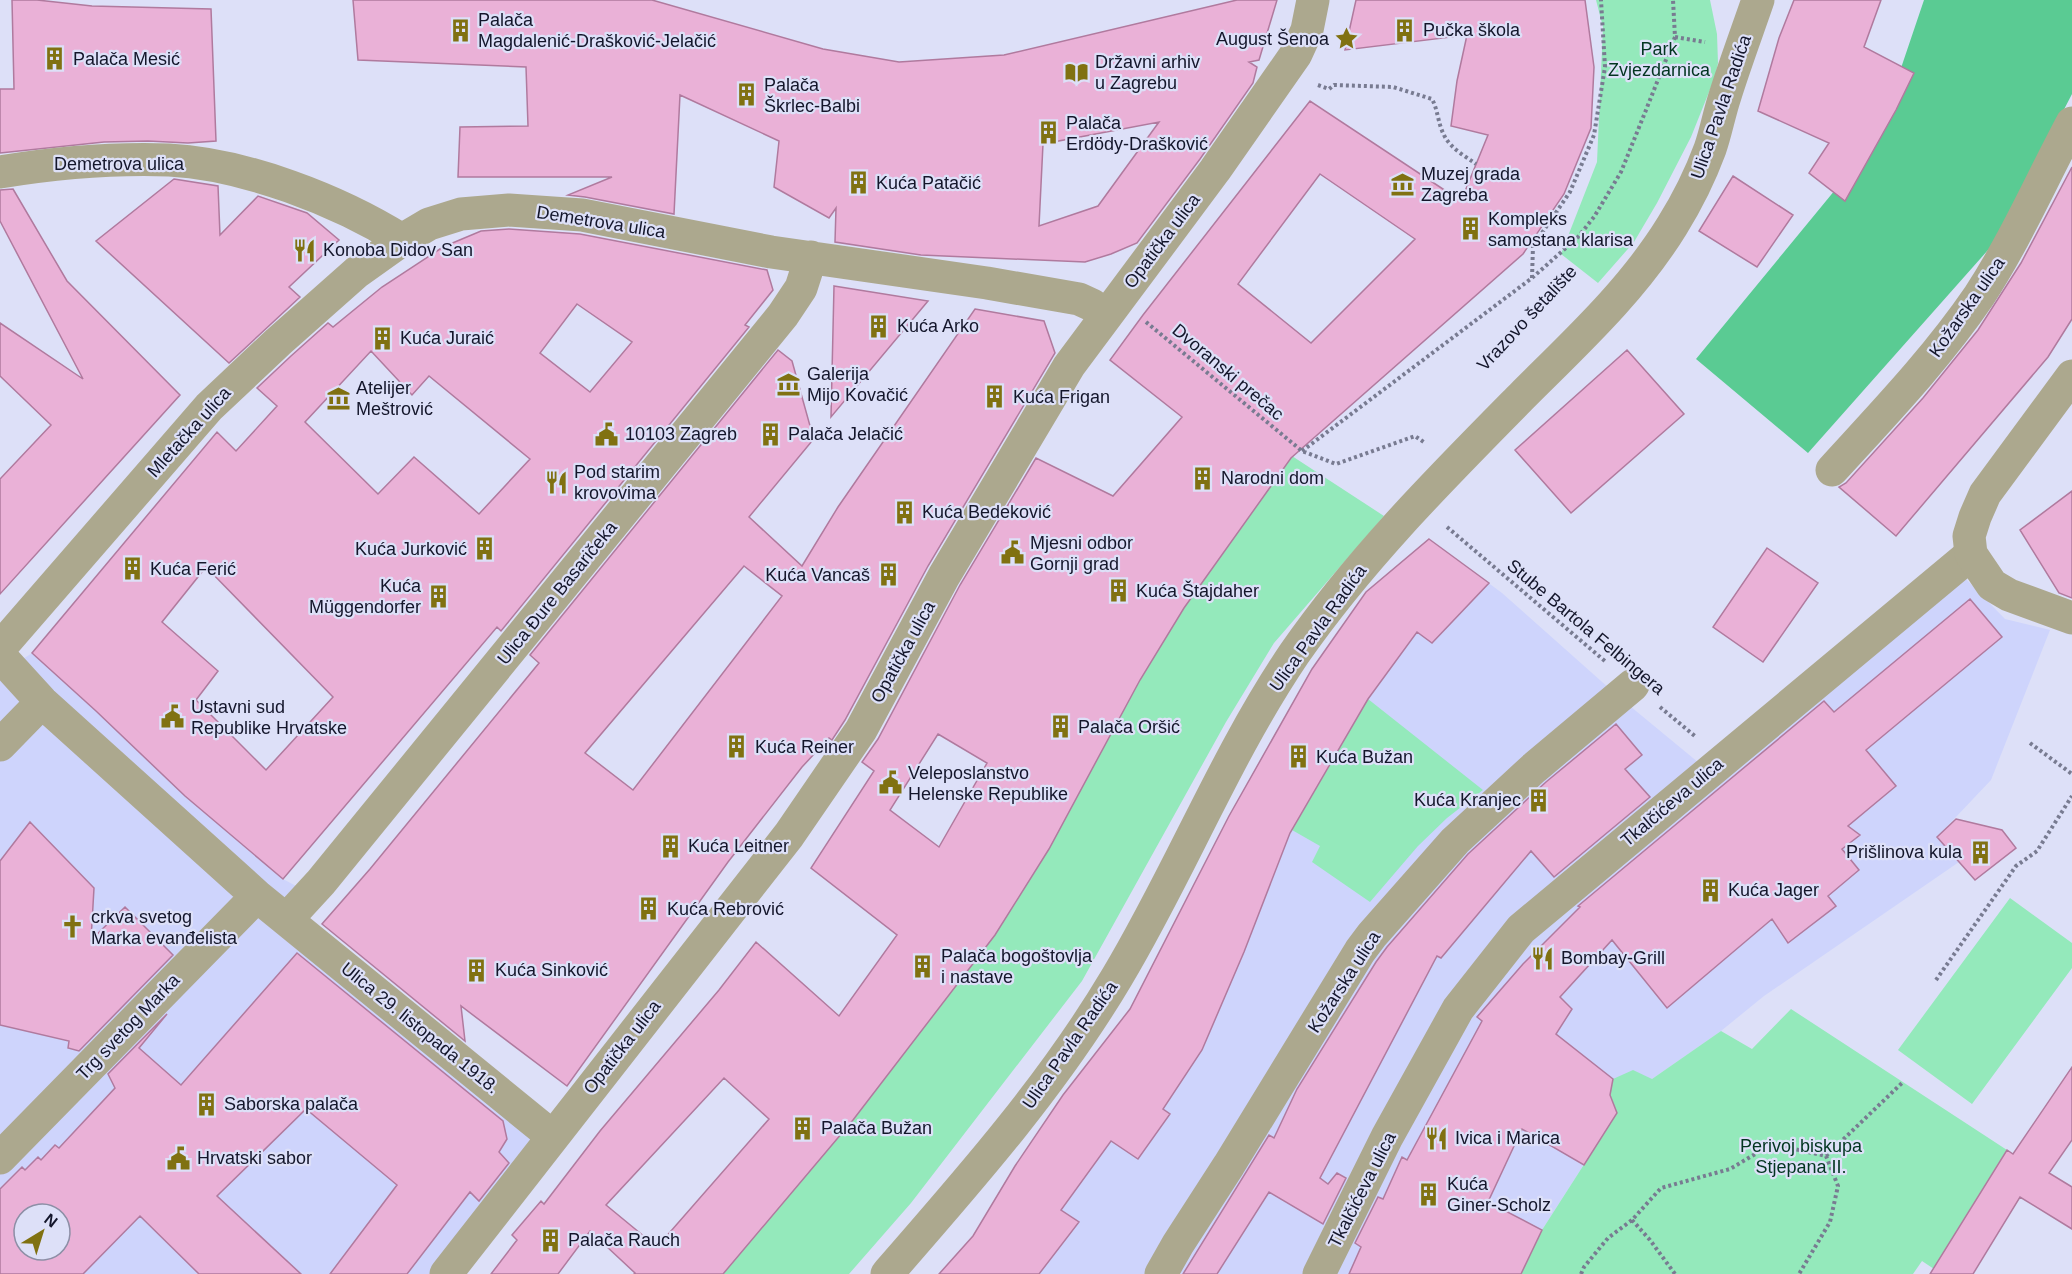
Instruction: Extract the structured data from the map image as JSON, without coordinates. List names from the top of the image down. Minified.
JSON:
{"streets":{"street":["Ulica Pavla Radića","Demetrova ulica","Opatička ulica","Kožarska ulica","Mletačka ulica","Ulica Đure Basaričeka","Tkalčićeva ulica","Trg svetog Marka","Ulica 29. listopada 1918."],"path":["Dvoranski prečac","Stube Bartola Felbingera"]},"crossings":[["Demetrova ulica","Opatička ulica"],["Demetrova ulica","Mletačka ulica"],["Demetrova ulica","Ulica Đure Basaričeka"],["Opatička ulica","Ulica 29. listopada 1918."],["Kožarska ulica","Stube Bartola Felbingera"],["Ulica Đure Basaričeka","Ulica 29. listopada 1918."],["Stube Bartola Felbingera","Tkalčićeva ulica"]],"parks":["Park Zvjezdarnica","Perivoj biskupa Stjepana II."],"places":{"building":["Palača Magdalenić-Drašković-Jelačić","Pučka škola","Palača Mesić","Palača Škrlec-Balbi","Palača Erdödy-Drašković","Kuća Patačić","Kompleks samostana klarisa","Kuća Arko","Kuća Juraić","Kuća Frigan","Palača Jelačić","Narodni dom","Kuća Bedeković","Kuća Jurković","Kuća Ferić","Kuća Vancaš","Kuća Štajdaher","Kuća Müggendorfer","Palača Oršić","Kuća Reiner","Kuća Bužan","Kuća Kranjec","Kuća Leitner","Prišlinova kula","Kuća Jager","Kuća Rebrović","Palača bogoštovlja i nastave","Kuća Sinković","Saborska palača","Palača Bužan","Kuća Giner-Scholz","Palača Rauch"],"place":["August Šenoa"],"library":["Državni arhiv u Zagrebu"],"museum":["Muzej grada Zagreba","Galerija Mijo Kovačić","Atelijer Meštrović"],"restaurant":["Konoba Didov San","Pod starim krovovima","Bombay-Grill","Ivica i Marica"],"public building":["10103 Zagreb","Mjesni odbor Gornji grad","Ustavni sud Republike Hrvatske","Veleposlanstvo Helenske Republike","Hrvatski sabor"],"church":["crkva svetog Marka evanđelista"]},"north":"top right"}
